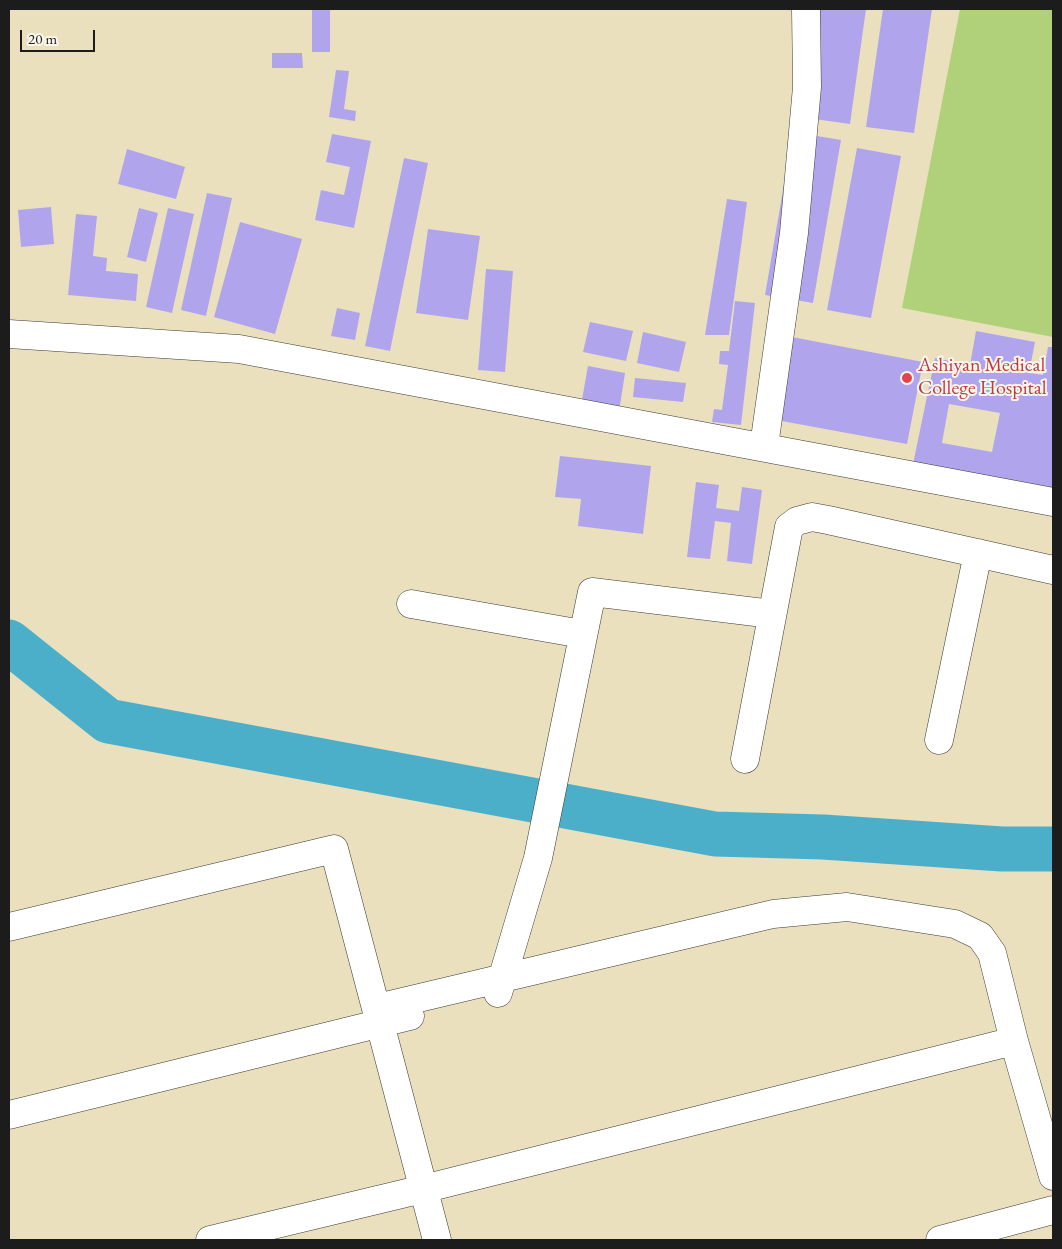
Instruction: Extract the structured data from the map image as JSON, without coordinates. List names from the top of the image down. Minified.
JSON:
{"places":["Ashiyan Medical College Hospital"],"scale_bar":"20 m"}
